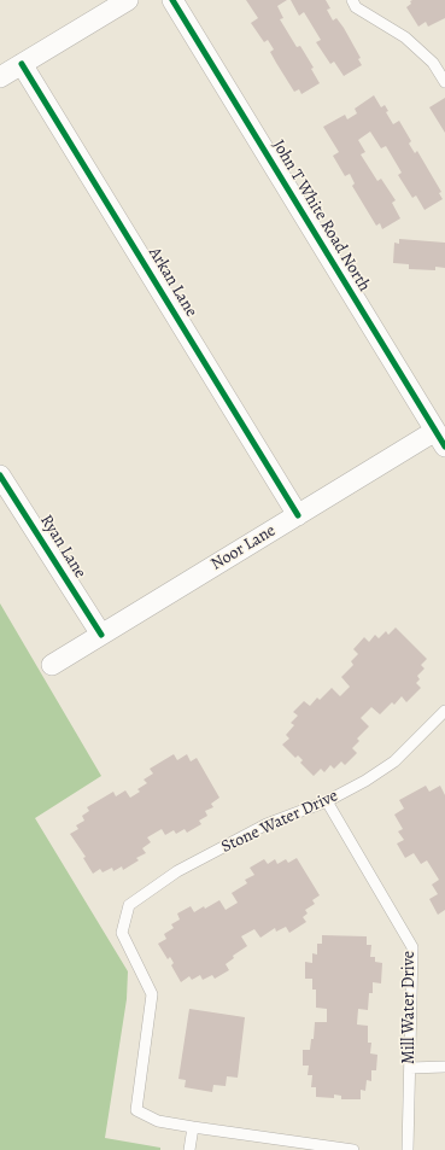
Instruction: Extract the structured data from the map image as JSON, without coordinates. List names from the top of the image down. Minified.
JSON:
{"streets":{"street":["John T White Road North","Arkan Lane","Ryan Lane","Noor Lane"],"lane":["Stone Water Drive","Mill Water Drive"]},"crossings":[["John T White Road North","Noor Lane"],["Arkan Lane","Noor Lane"],["Ryan Lane","Noor Lane"],["Stone Water Drive","Mill Water Drive"]]}
